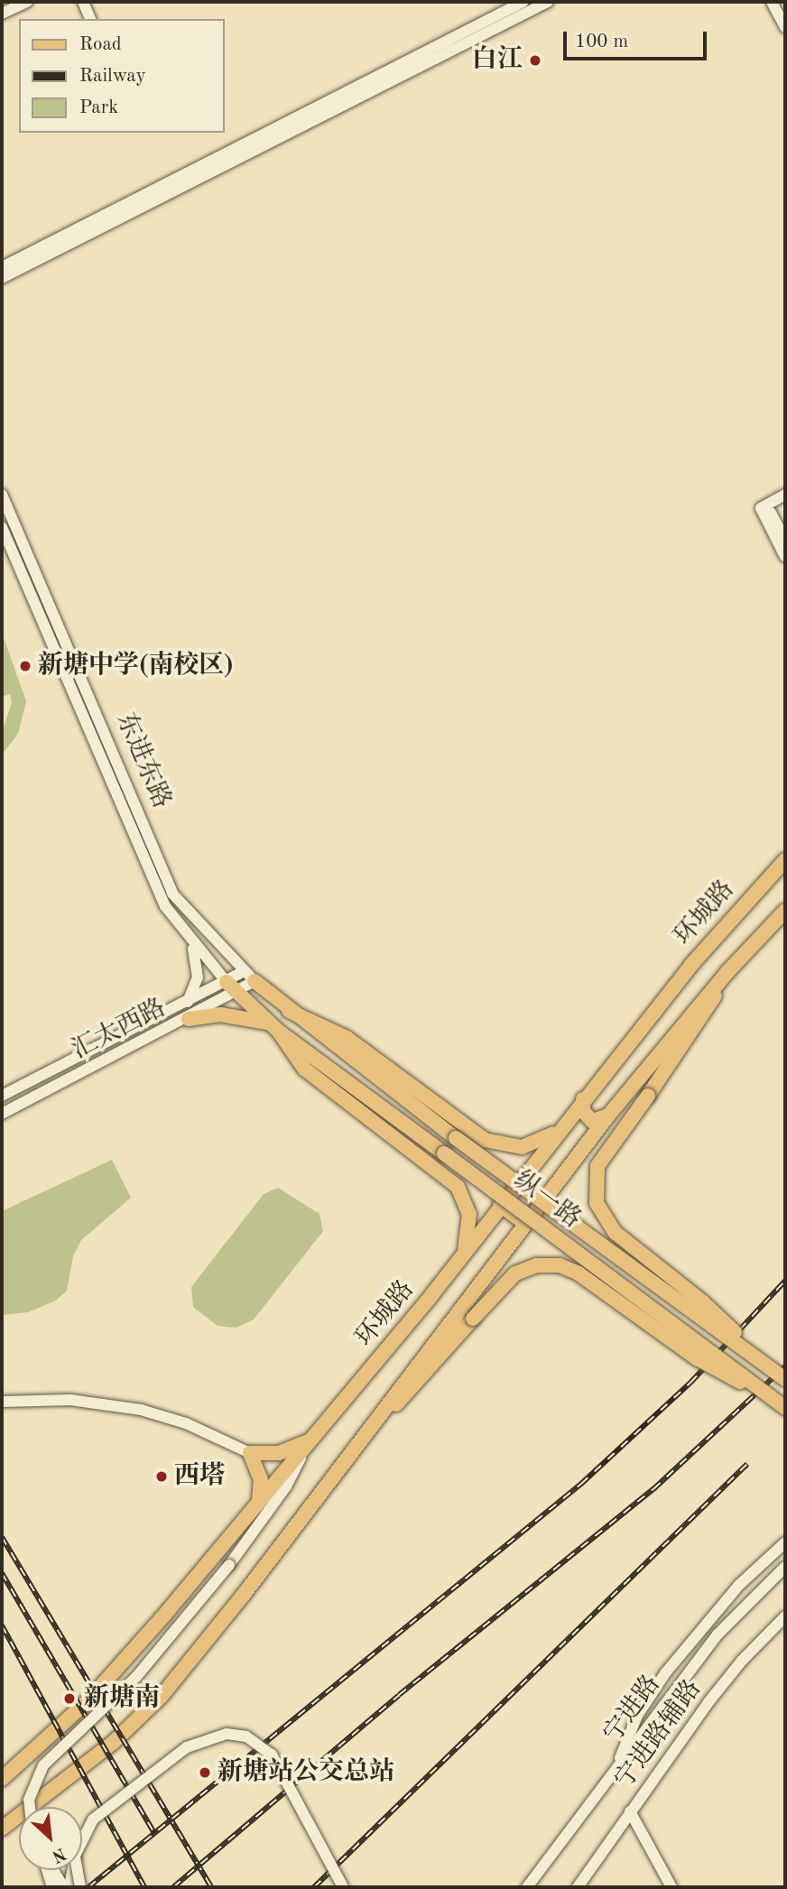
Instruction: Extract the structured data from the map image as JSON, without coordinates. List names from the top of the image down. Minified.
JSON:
{"streets":{"main road":["东进东路","环城路","纵一路"],"street":["汇太西路","宁进路","宁进路辅路"]},"crossings":[["东进东路","汇太西路"],["东进东路","纵一路"],["宁进路","宁进路辅路"]],"places":["白江","新塘中学(南校区)","西塔","新塘南","新塘站公交总站"],"legend":["Road","Railway","Park"],"scale_bar":"100 m","north":"bottom right"}
